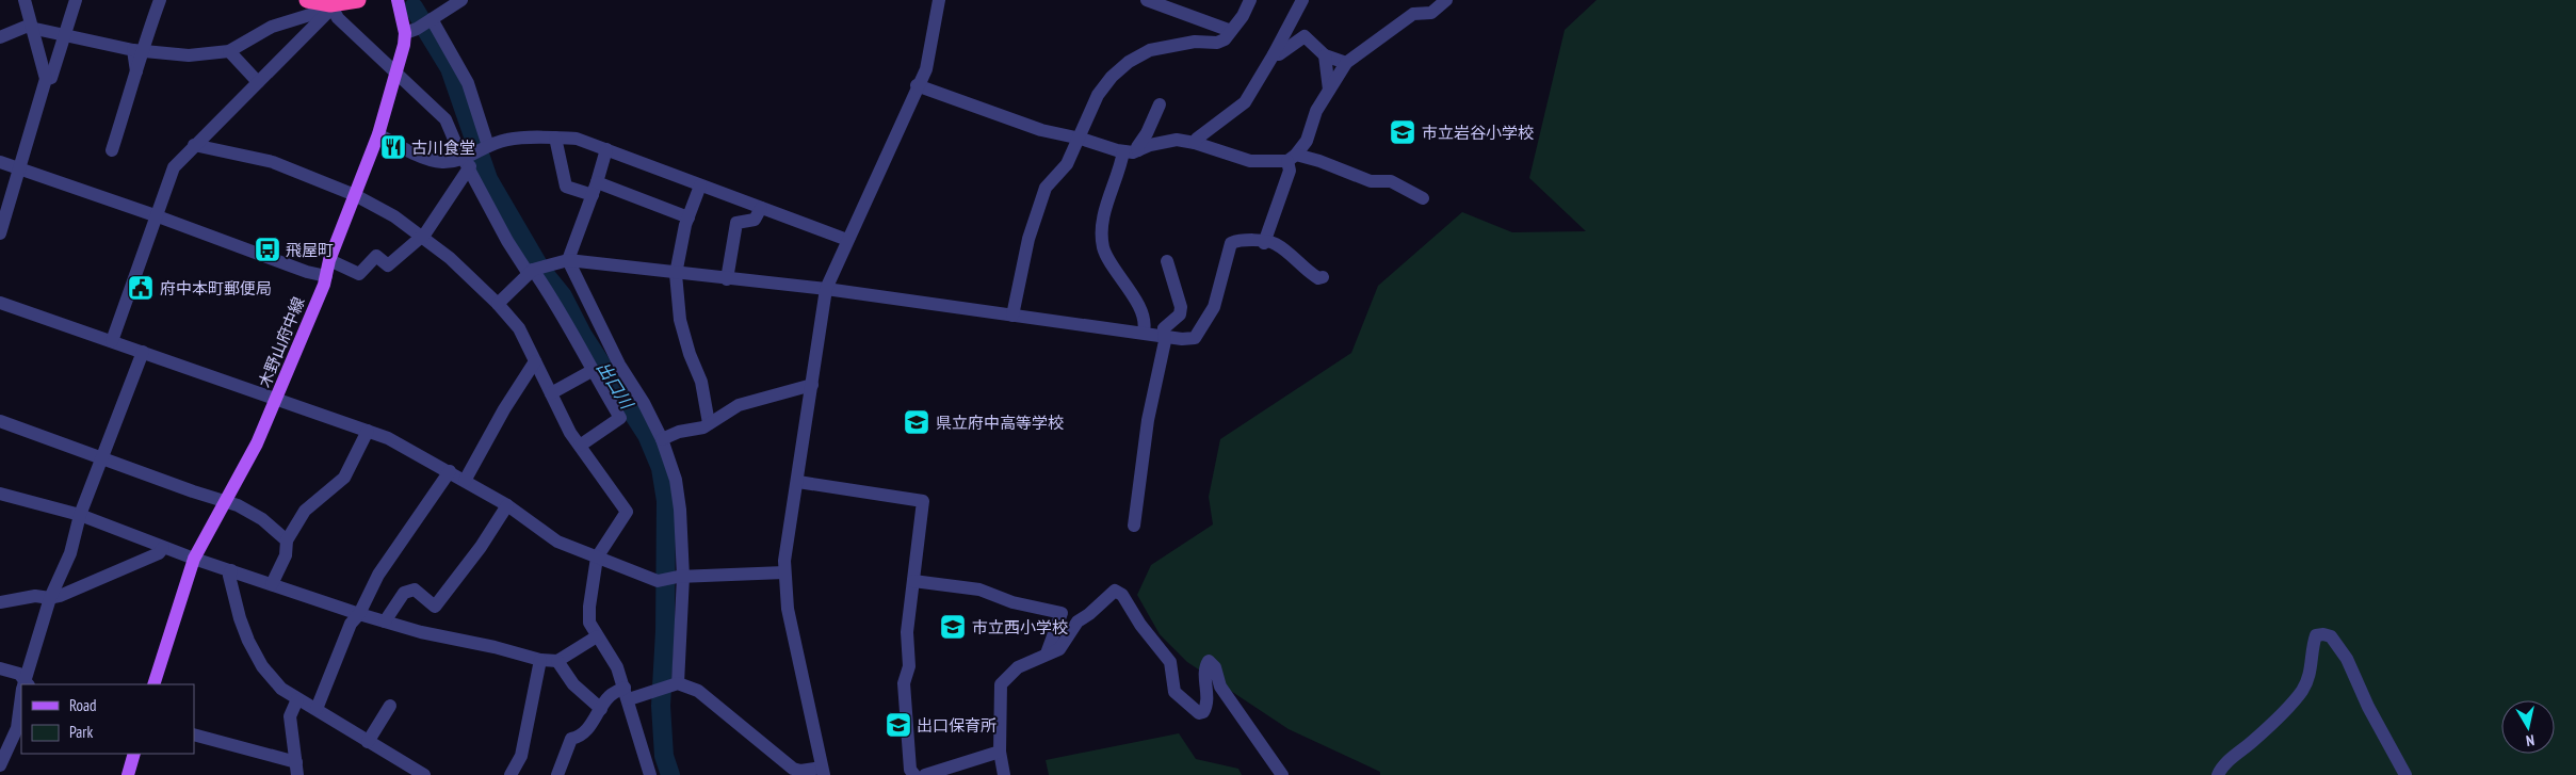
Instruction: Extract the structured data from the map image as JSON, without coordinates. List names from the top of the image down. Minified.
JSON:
{"streets":{"main road":["木野山府中線"]},"water":["出口川"],"places":{"school or university":["市立岩谷小学校","県立府中高等学校","市立西小学校","出口保育所"],"restaurant":["古川食堂"],"bus stop":["飛屋町"],"public building":["府中本町郵便局"]},"legend":["Road","Park"],"north":"bottom"}
